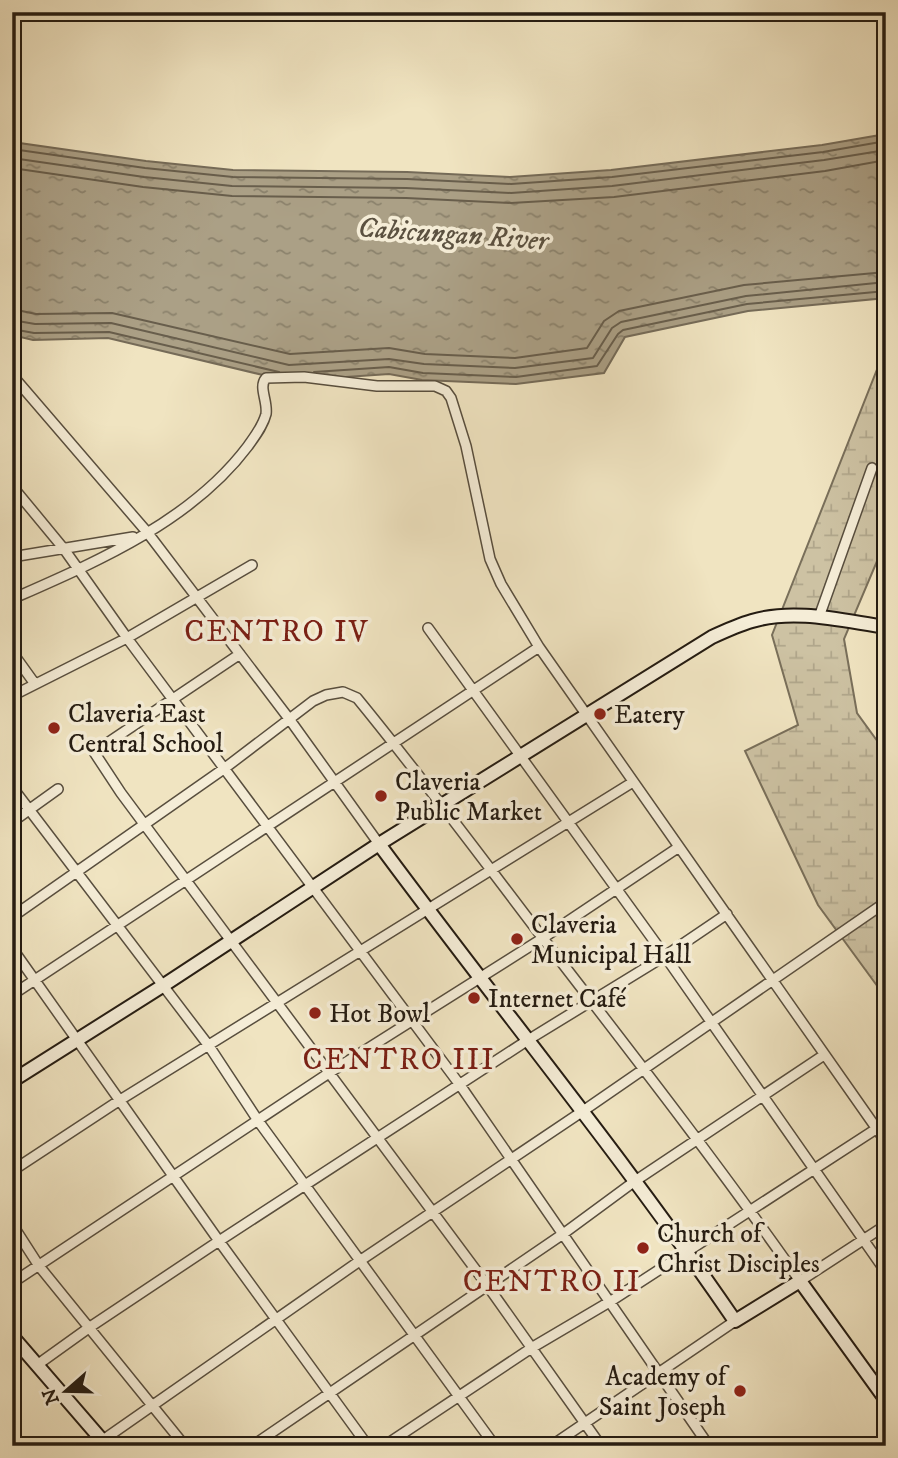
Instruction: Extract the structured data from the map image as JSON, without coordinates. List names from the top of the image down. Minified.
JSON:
{"districts":["CENTRO IV","CENTRO III","CENTRO II"],"water":["Cabicungan River"],"places":["Eatery","Claveria East Central School","Claveria Public Market","Claveria Municipal Hall","Internet Café","Hot Bowl","Church of Christ Disciples","Academy of Saint Joseph"],"north":"left"}
